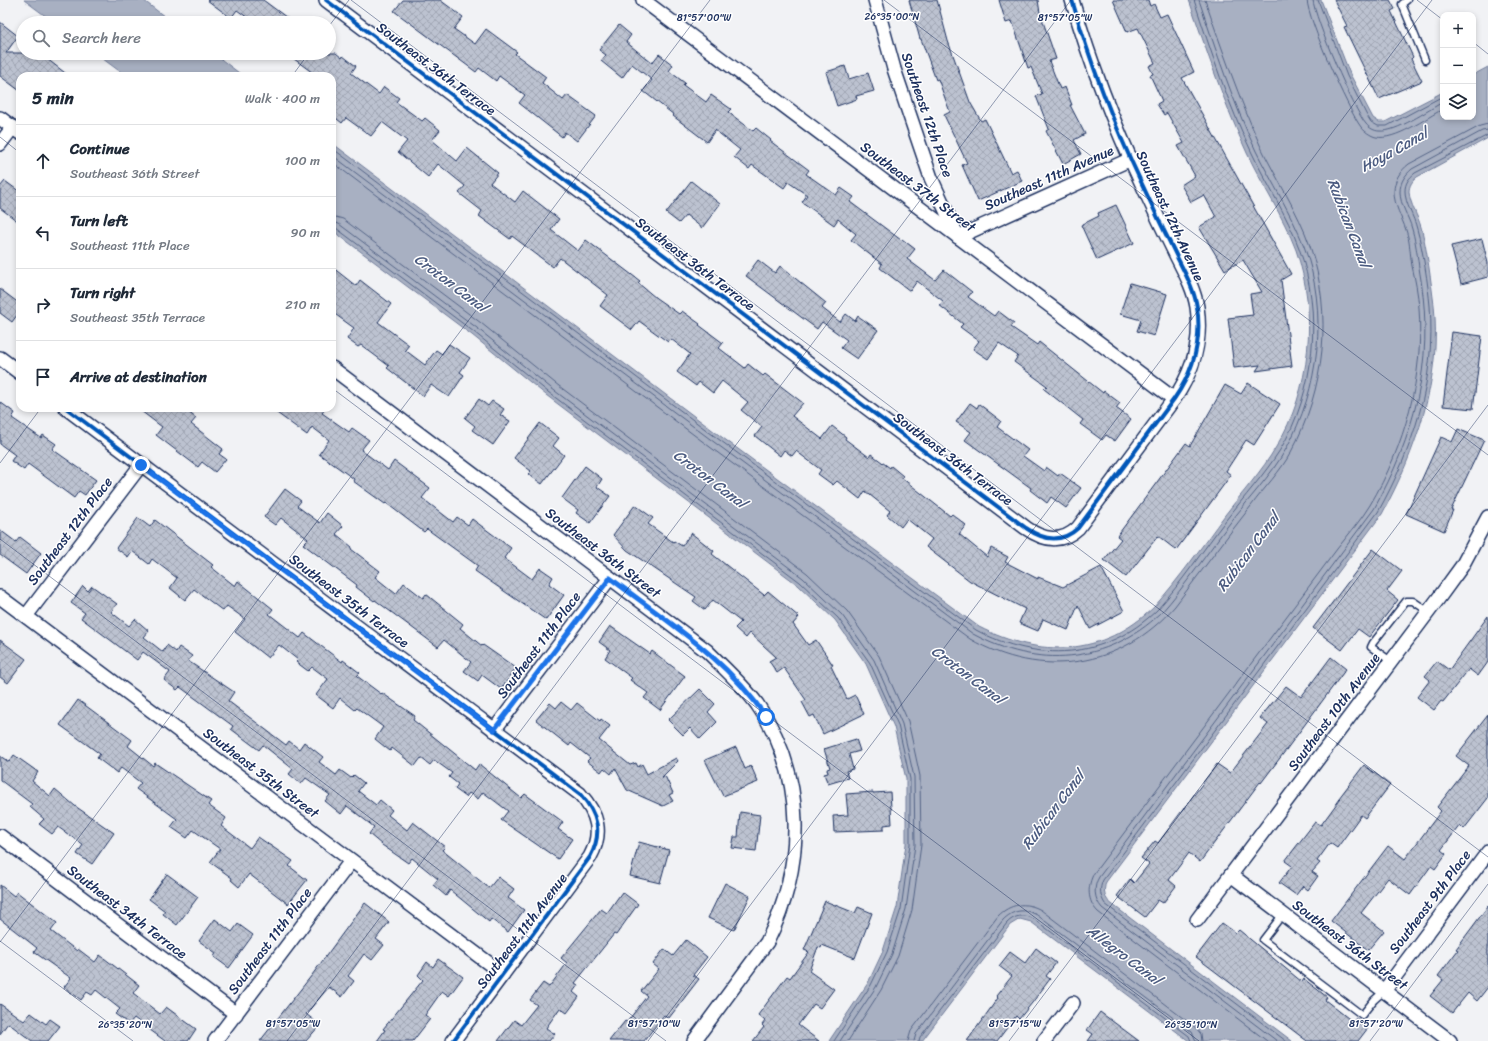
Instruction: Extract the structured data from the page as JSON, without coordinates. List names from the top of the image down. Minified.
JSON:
{"streets":{"street":["Southeast 36th Terrace","Southeast 12th Place","Southeast 11th Avenue","Southeast 37th Street","Southeast 12th Avenue","Southeast 36th Street","Southeast 35th Terrace","Southeast 11th Place","Southeast 10th Avenue","Southeast 35th Street","Southeast 9th Place","Southeast 34th Terrace"]},"crossings":[["Southeast 36th Terrace","Southeast 12th Avenue"],["Southeast 12th Place","Southeast 11th Avenue"],["Southeast 12th Place","Southeast 37th Street"],["Southeast 12th Place","Southeast 35th Terrace"],["Southeast 12th Place","Southeast 35th Street"],["Southeast 11th Avenue","Southeast 37th Street"],["Southeast 11th Avenue","Southeast 12th Avenue"],["Southeast 11th Avenue","Southeast 35th Terrace"],["Southeast 11th Avenue","Southeast 35th Street"],["Southeast 37th Street","Southeast 12th Avenue"],["Southeast 36th Street","Southeast 11th Place"],["Southeast 36th Street","Southeast 10th Avenue"],["Southeast 36th Street","Southeast 9th Place"],["Southeast 35th Terrace","Southeast 11th Place"],["Southeast 11th Place","Southeast 35th Street"],["Southeast 11th Place","Southeast 34th Terrace"]],"water":["Hoya Canal","Rubican Canal","Croton Canal","Allegro Canal"],"page":{"map_buttons":["+","−"],"search":"Search here","heading":["5 min","Walk · 400 m"],"list":[["Continue","Southeast 36th Street","100 m"],["Turn left","Southeast 11th Place","90 m"],["Turn right","Southeast 35th Terrace","210 m"],"Arrive at destination"]},"coordinates":["26°35'00\"N","81°57'00\"W","81°57'05\"W","81°57'10\"W","81°57'15\"W","81°57'20\"W","26°35'20\"N","26°35'10\"N"]}
